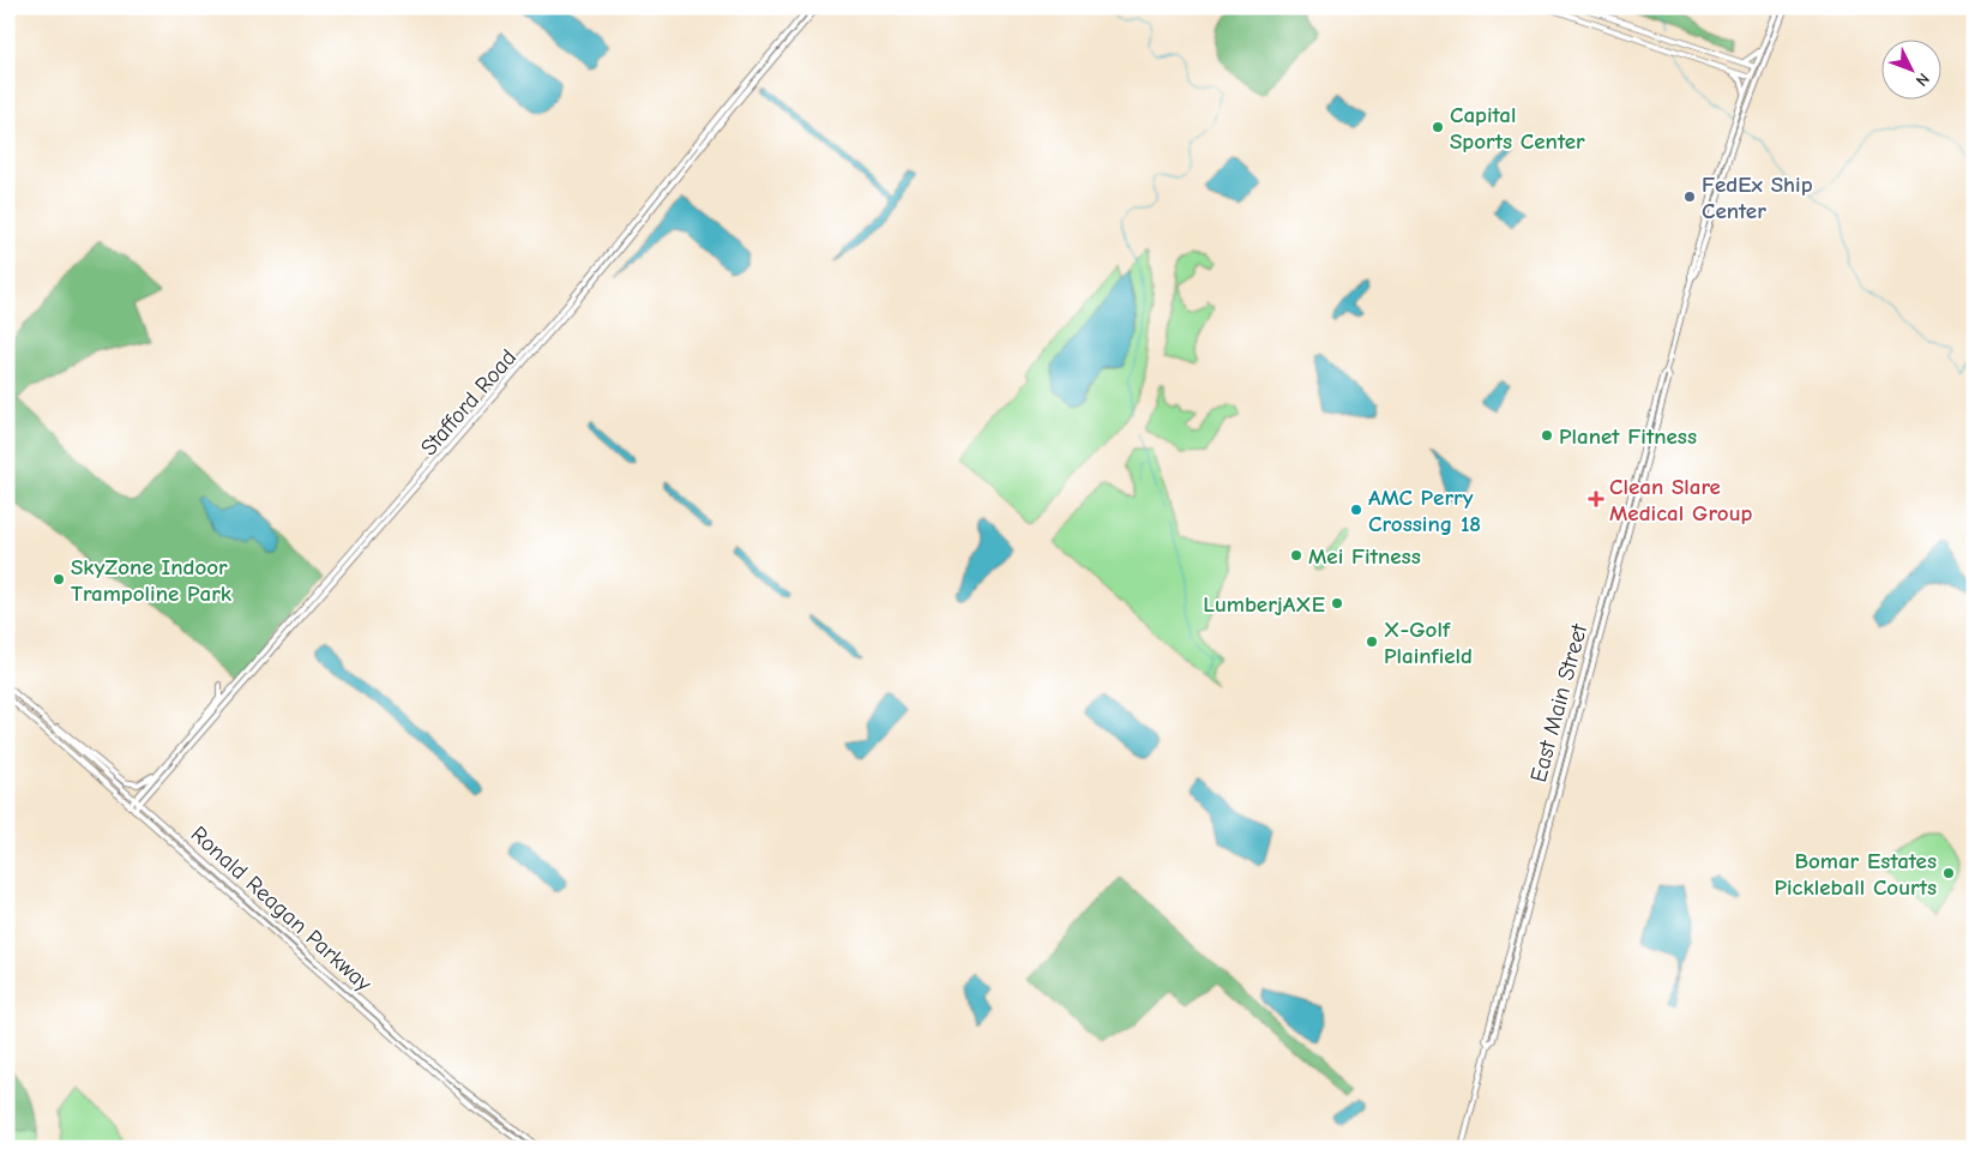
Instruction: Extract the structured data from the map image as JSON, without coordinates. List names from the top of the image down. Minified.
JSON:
{"streets":{"main road":["Stafford Road","East Main Street","Ronald Reagan Parkway"]},"crossings":[["Stafford Road","Ronald Reagan Parkway"]],"places":{"other":["Capital Sports Center","FedEx Ship Center","Planet Fitness","AMC Perry Crossing 18","Mei Fitness","SkyZone Indoor Trampoline Park","LumberjAXE","X-Golf Plainfield","Bomar Estates Pickleball Courts"],"health":["Clean Slare Medical Group"]},"north":"bottom right"}
